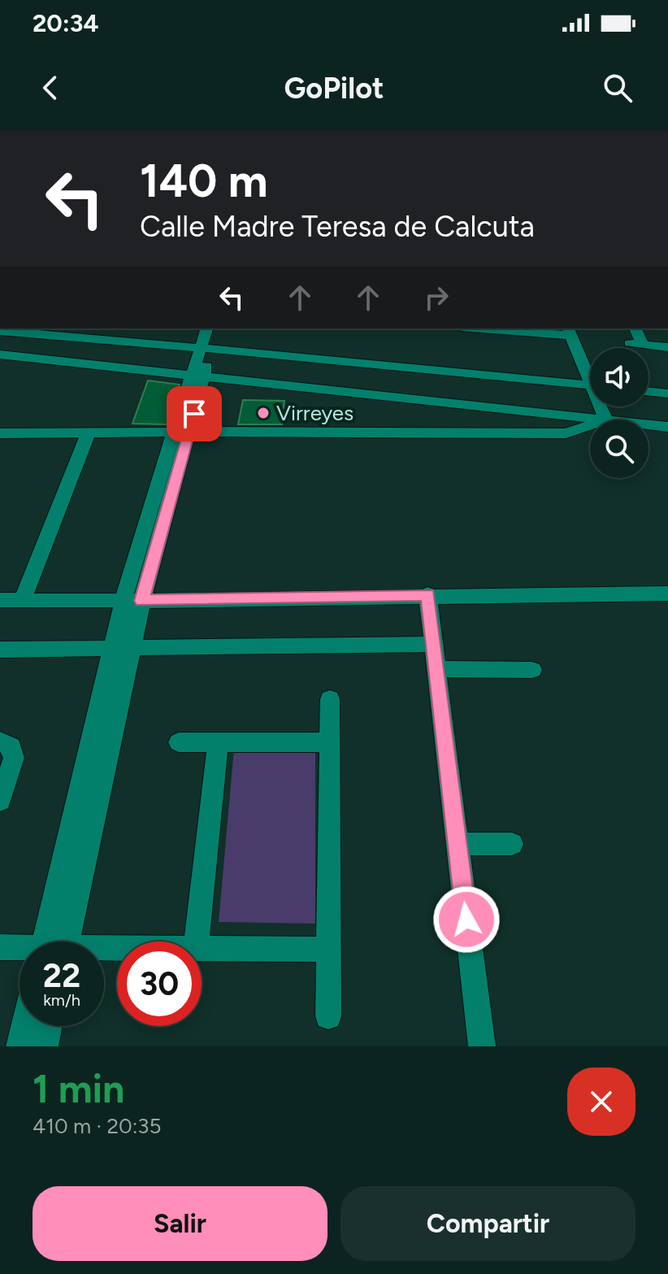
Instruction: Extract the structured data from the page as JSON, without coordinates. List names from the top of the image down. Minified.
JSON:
{"places":["Virreyes"],"page":{"status":"20:34","header":"GoPilot","turn":["140 m","Calle Madre Teresa de Calcuta"],"speed":"22 km/h","limit":"30","heading":["1 min","410 m · 20:35"],"buttons":["Salir","Compartir"]}}
